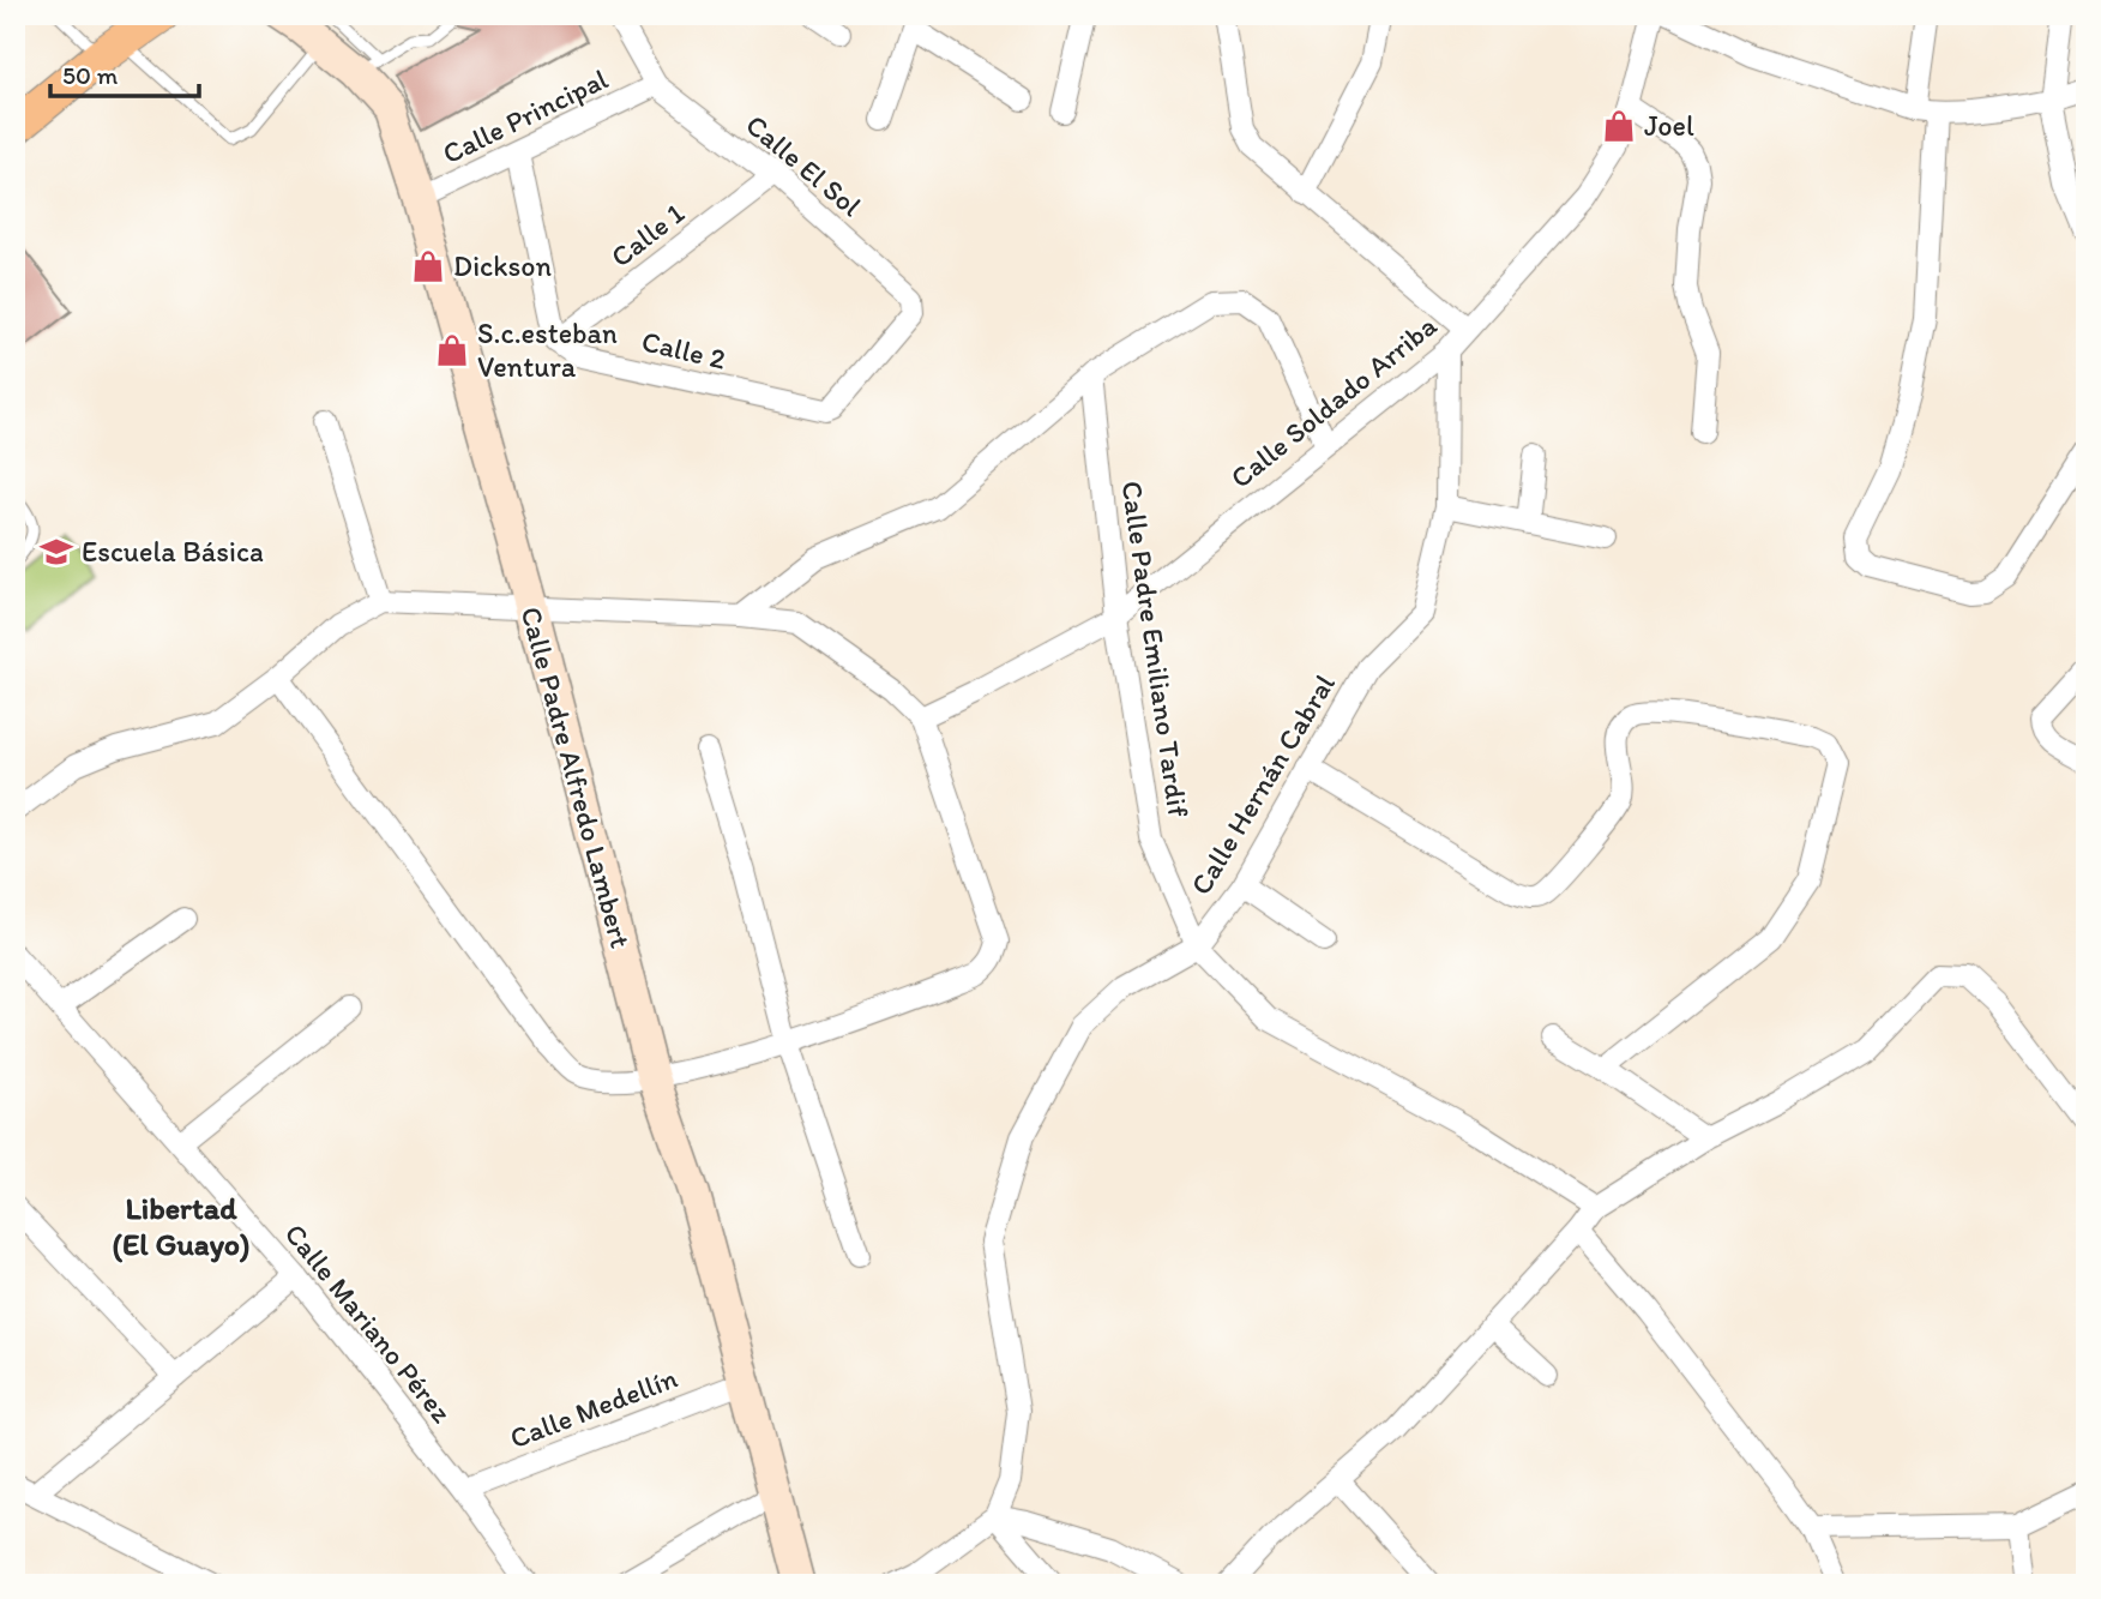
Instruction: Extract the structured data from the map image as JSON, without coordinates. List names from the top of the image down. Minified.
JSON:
{"streets":{"street":["Calle Principal","Calle El Sol","Calle 1","Calle 2","Calle Soldado Arriba","Calle Padre Emiliano Tardif","Calle Padre Alfredo Lambert","Calle Hernán Cabral","Calle Mariano Pérez","Calle Medellín"]},"crossings":[["Calle Principal","Calle El Sol"],["Calle Principal","Calle Padre Alfredo Lambert"],["Calle El Sol","Calle 1"],["Calle El Sol","Calle 2"],["Calle 1","Calle 2"],["Calle Soldado Arriba","Calle Padre Emiliano Tardif"],["Calle Soldado Arriba","Calle Hernán Cabral"],["Calle Padre Emiliano Tardif","Calle Hernán Cabral"],["Calle Padre Alfredo Lambert","Calle Medellín"],["Calle Mariano Pérez","Calle Medellín"]],"districts":["Libertad (El Guayo)"],"places":{"shop":["Joel","Dickson","S.c.esteban Ventura"],"school or university":["Escuela Básica"]},"scale_bar":"50 m"}
